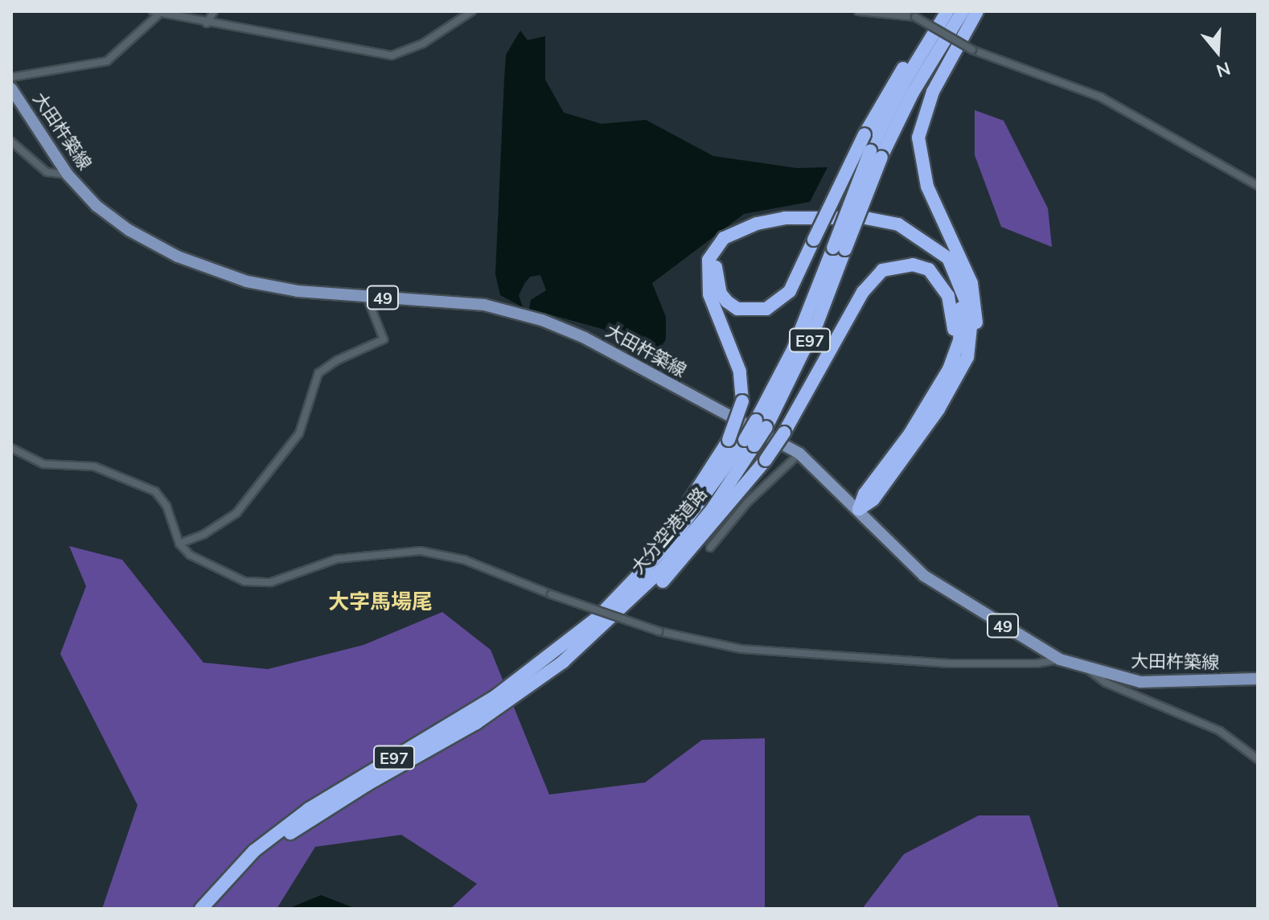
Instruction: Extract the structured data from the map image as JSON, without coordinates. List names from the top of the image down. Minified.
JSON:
{"streets":{"highway":["E97","大分空港道路"],"main road":["大田杵築線","49"]},"districts":["大字馬場尾"],"north":"bottom"}
